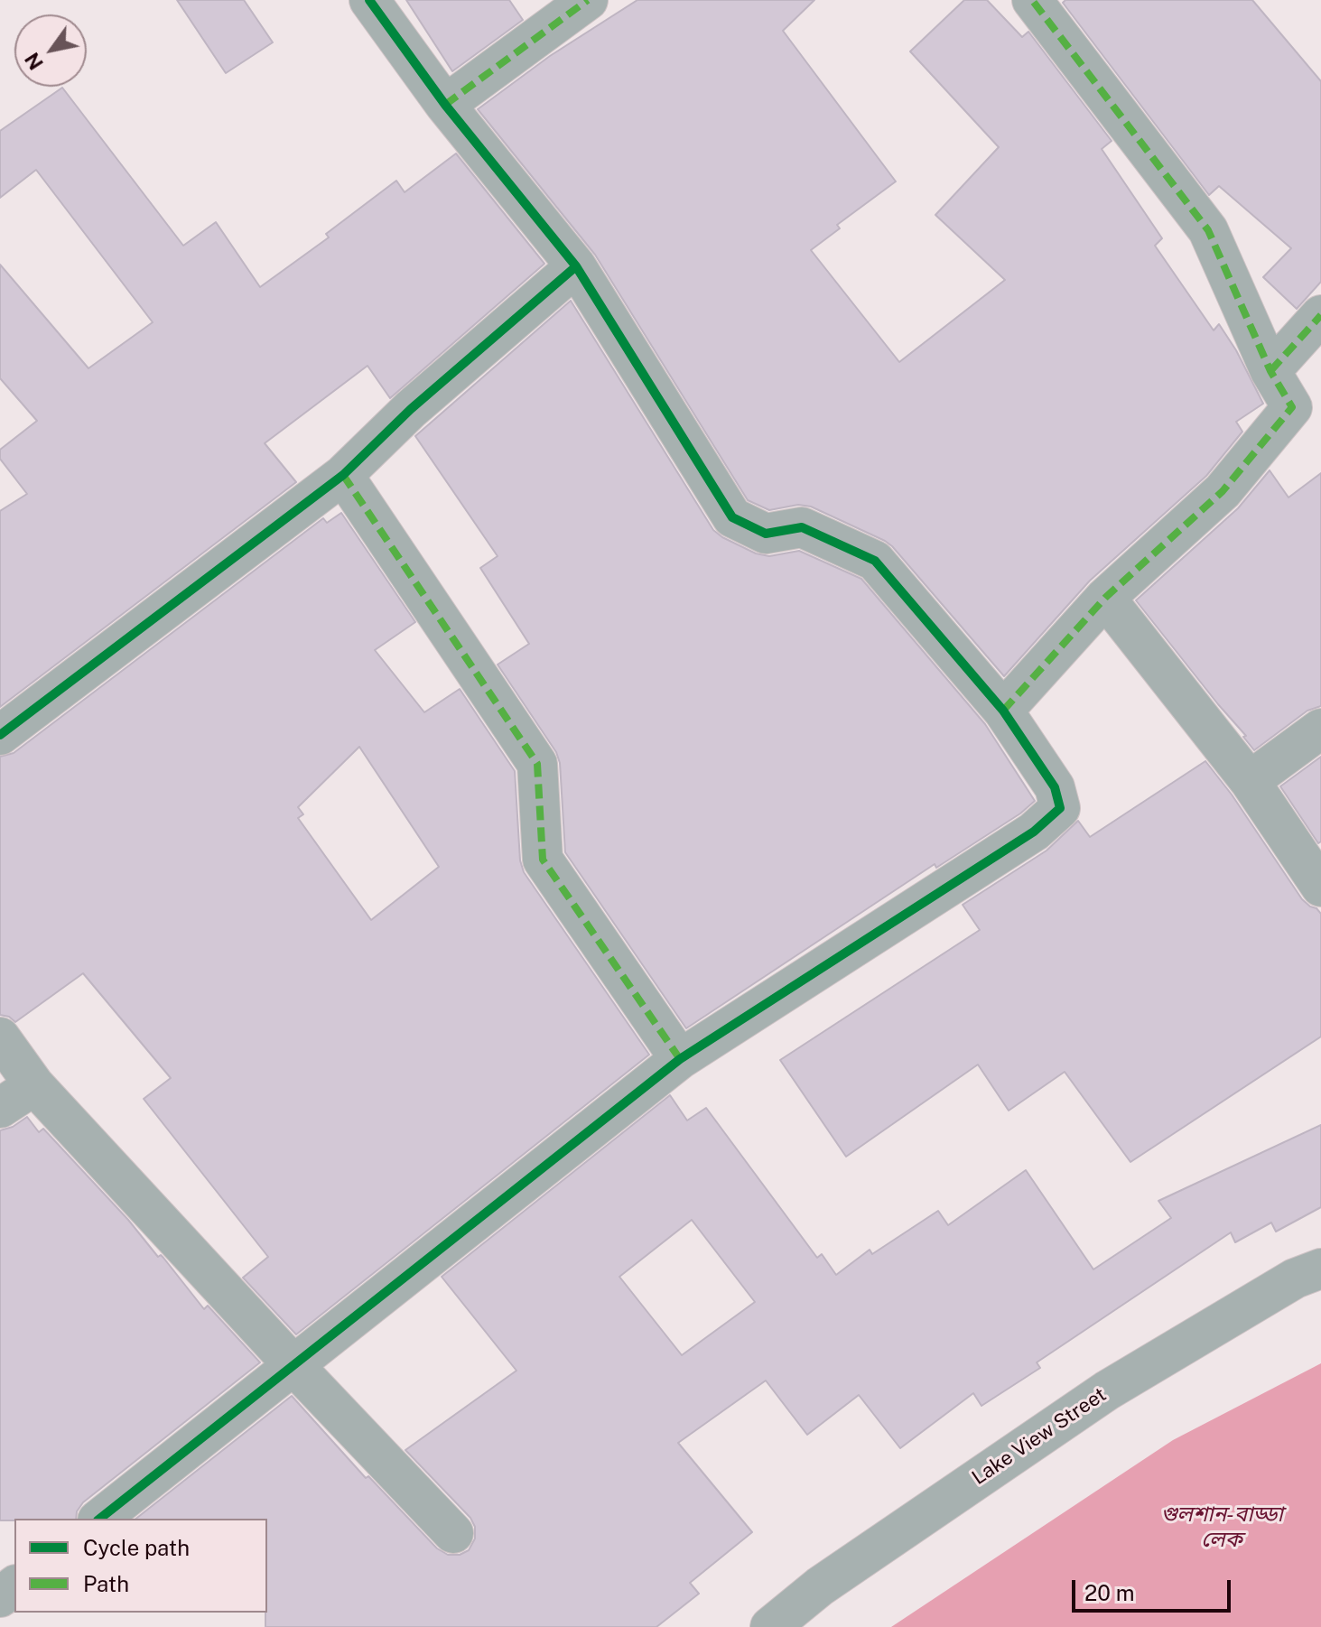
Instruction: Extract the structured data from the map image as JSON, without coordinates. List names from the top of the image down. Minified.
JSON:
{"streets":{"street":["Lake View Street"]},"water":["গুলশান-বাড্ডা লেক"],"legend":["Cycle path","Path"],"scale_bar":"20 m","north":"bottom left"}
